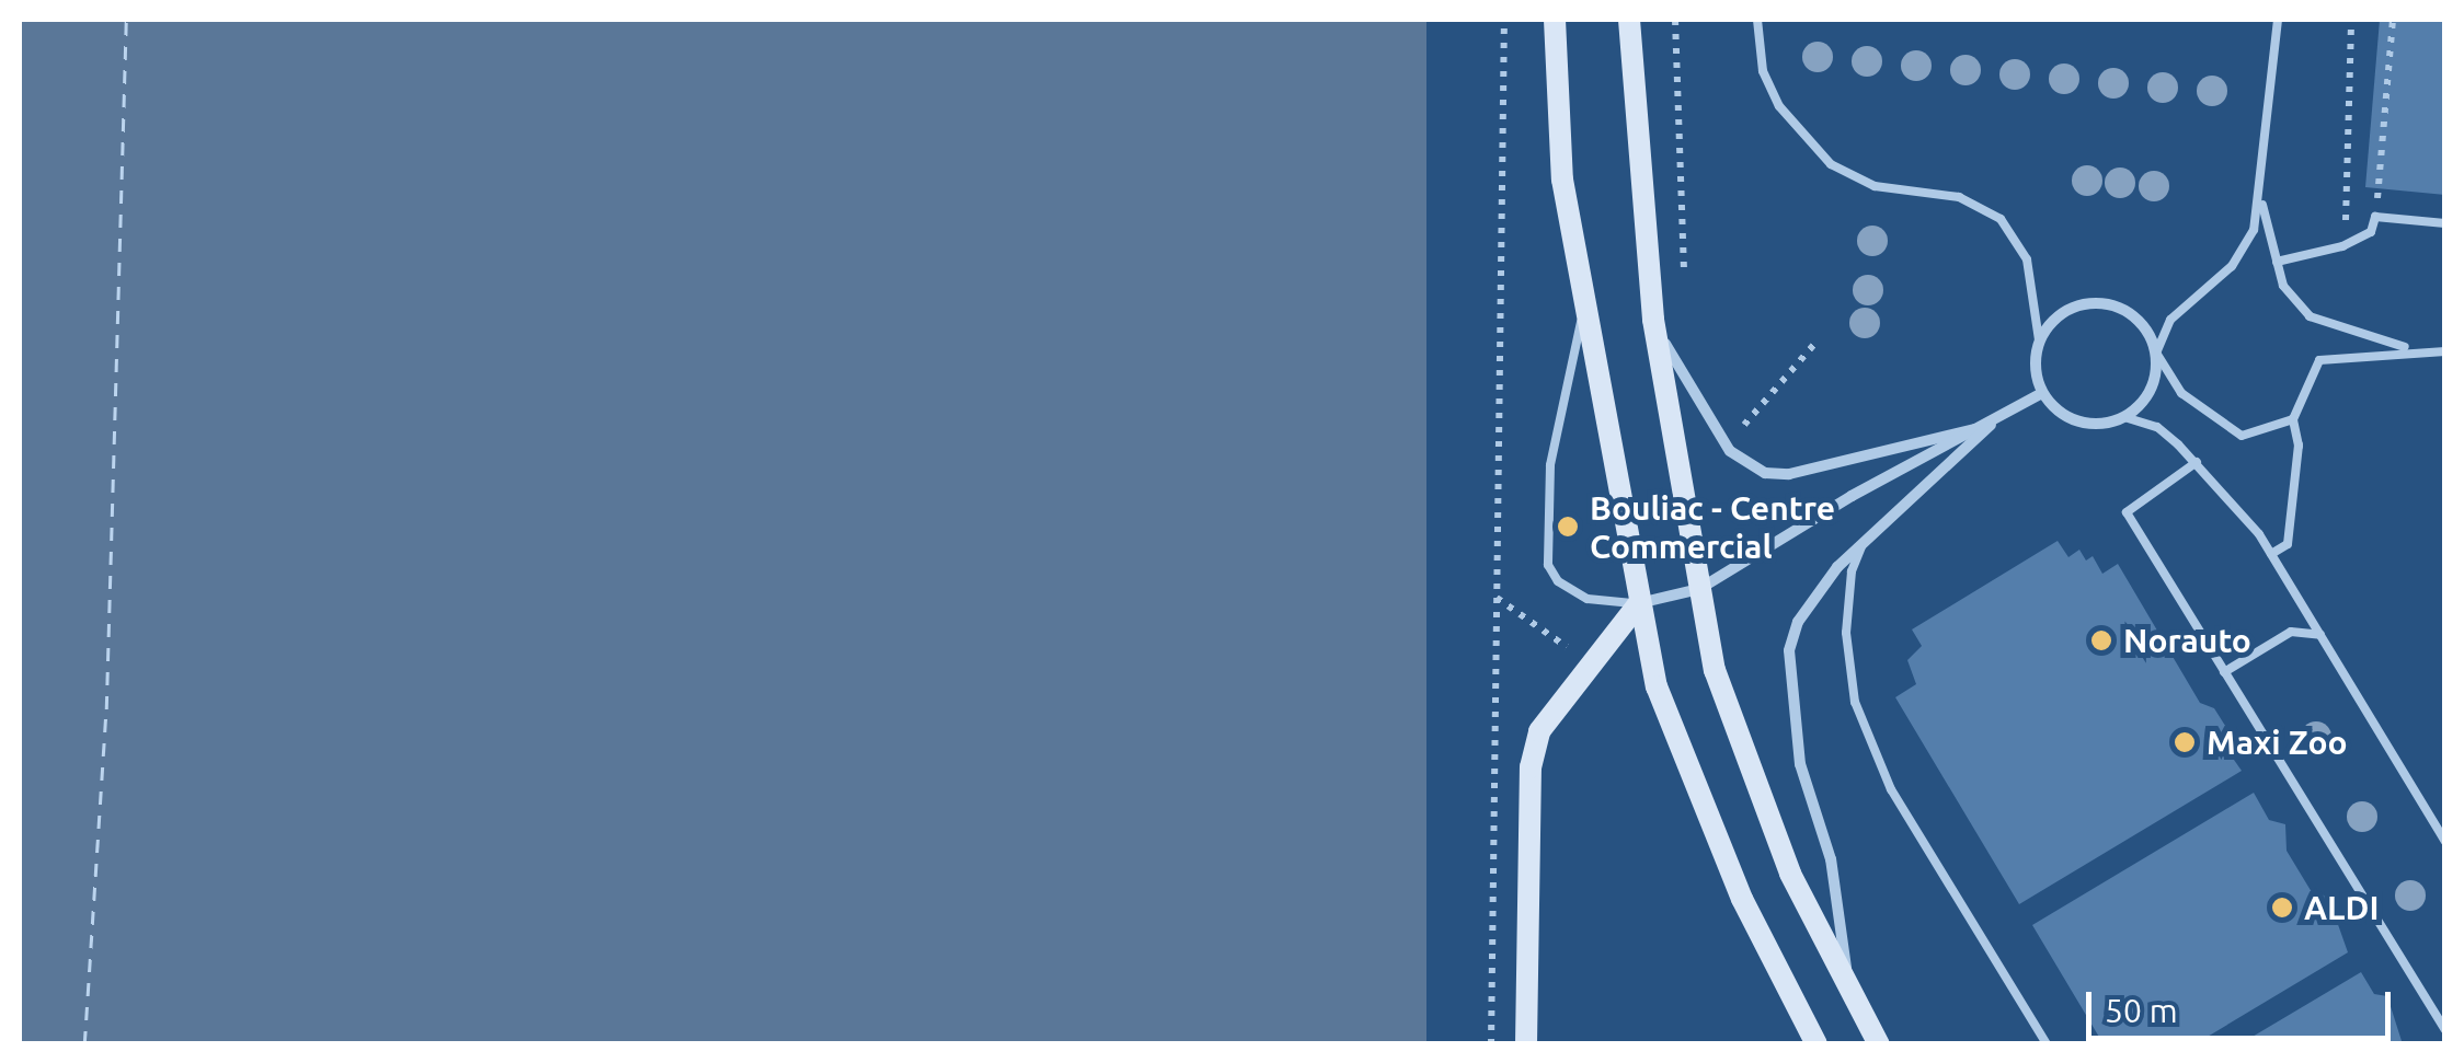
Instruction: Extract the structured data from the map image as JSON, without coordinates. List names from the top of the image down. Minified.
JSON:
{"places":["Bouliac - Centre Commercial","Norauto","Maxi Zoo","ALDI"],"scale_bar":"50 m"}
